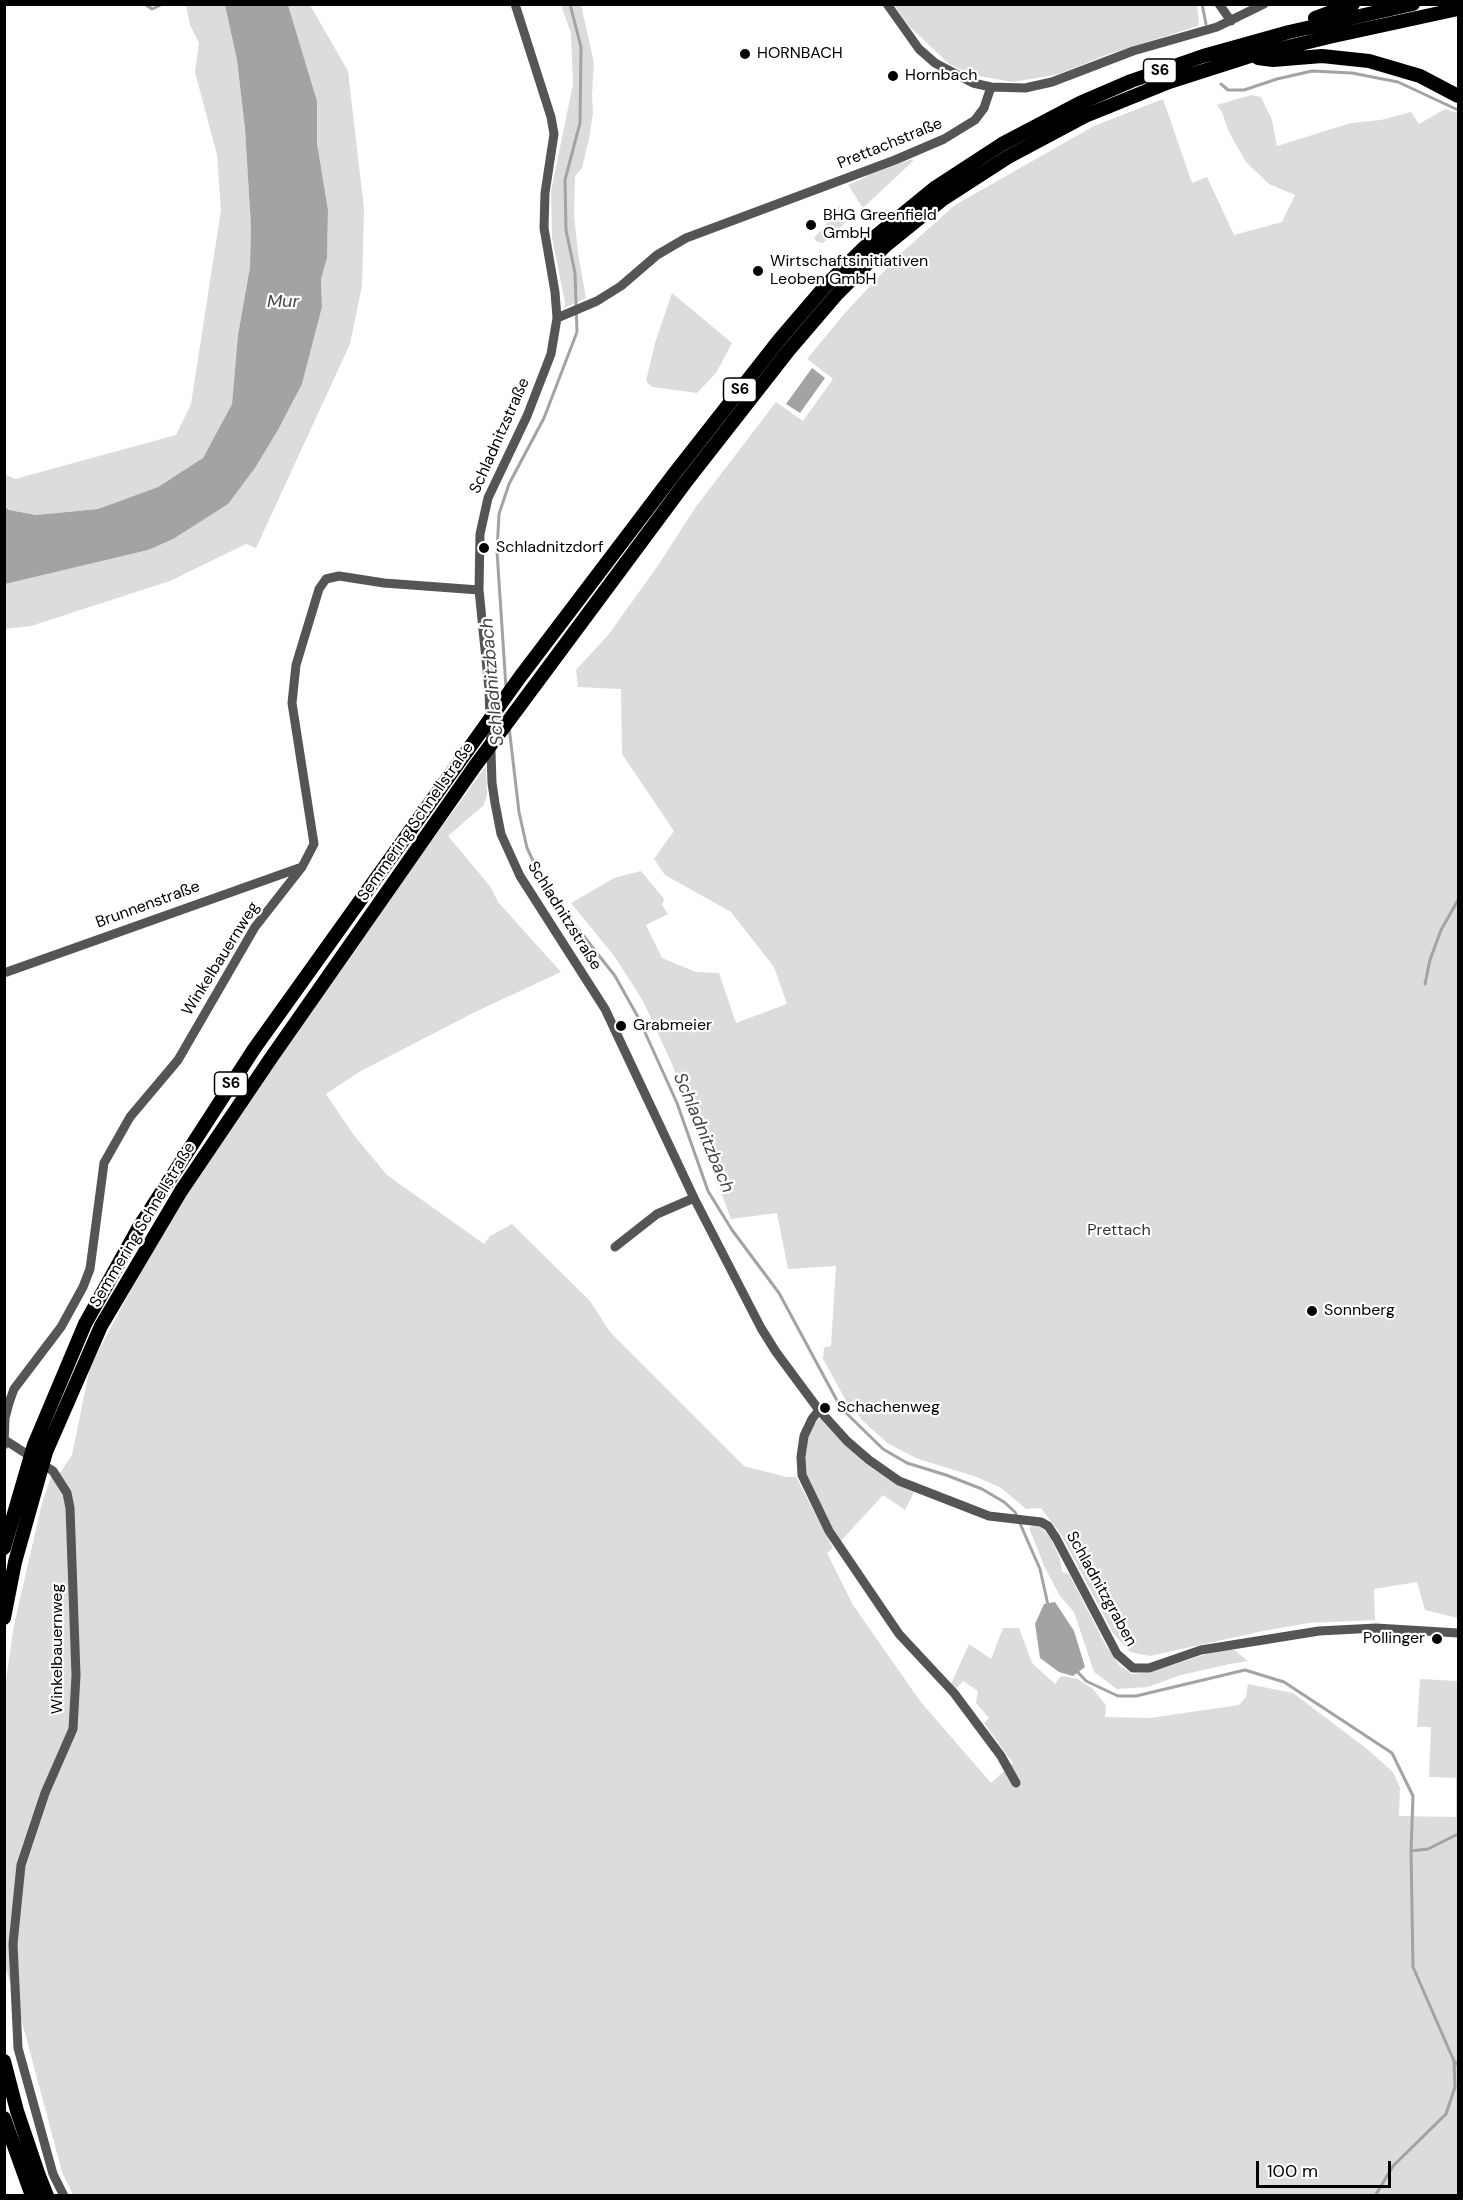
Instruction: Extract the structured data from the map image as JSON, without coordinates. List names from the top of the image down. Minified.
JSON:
{"streets":{"highway":["S6","Semmering Schnellstraße"],"street":["Prettachstraße","Schladnitzstraße","Brunnenstraße","Winkelbauernweg","Schladnitzgraben"]},"crossings":[["Prettachstraße","Schladnitzstraße"],["Schladnitzstraße","Winkelbauernweg"],["Schladnitzstraße","Schladnitzgraben"],["Brunnenstraße","Winkelbauernweg"]],"water":["Mur","Schladnitzbach"],"parks":["Prettach"],"places":["HORNBACH","Hornbach","BHG Greenfield GmbH","Wirtschaftsinitiativen Leoben GmbH","Schladnitzdorf","Grabmeier","Sonnberg","Schachenweg","Pollinger"],"scale_bar":"100 m"}
